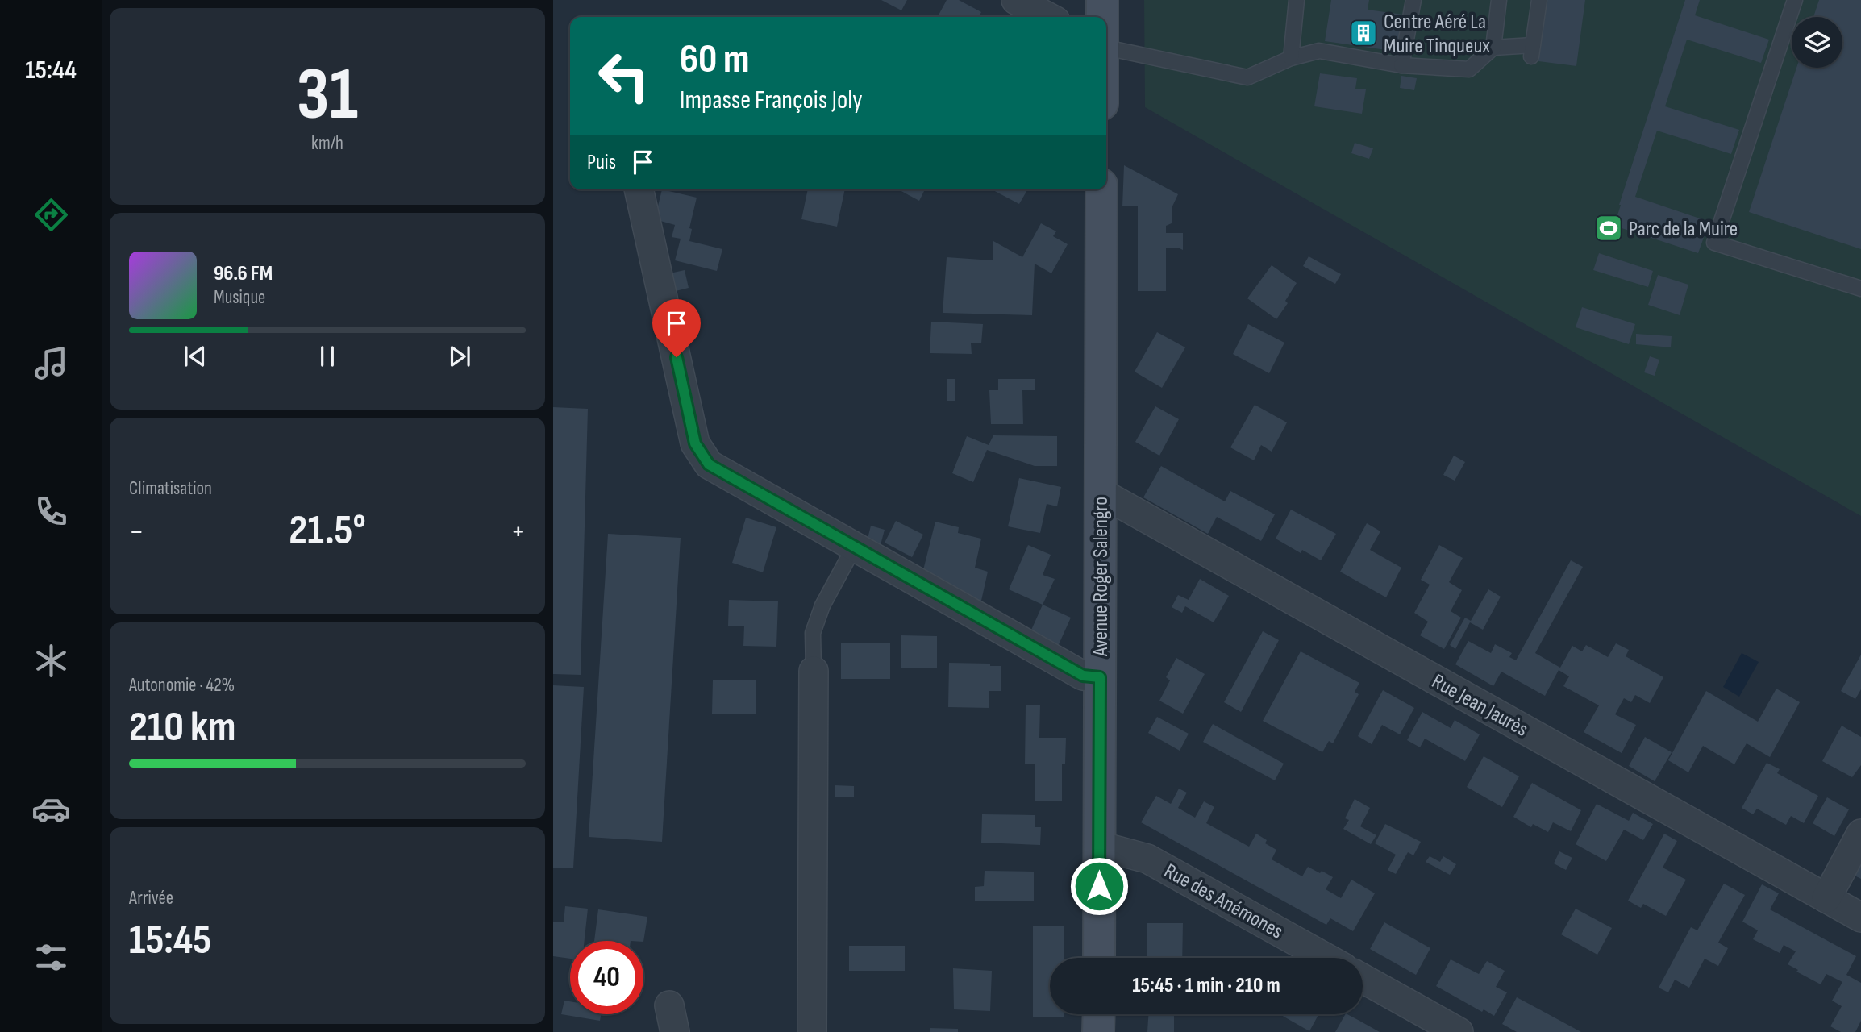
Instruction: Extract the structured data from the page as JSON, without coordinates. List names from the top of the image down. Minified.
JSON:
{"streets":{"street":["Avenue Roger Salengro","Rue Jean Jaurès","Rue des Anémones"]},"crossings":[["Avenue Roger Salengro","Rue Jean Jaurès"],["Avenue Roger Salengro","Rue des Anémones"]],"places":{"building":["Centre Aéré La Muire Tinqueux"],"sports":["Parc de la Muire"]},"page":{"tabs":"15:44","tile":[["31","km/h"],"Climatisation",["Autonomie · 42%","210 km"],["Arrivée","15:45"]],"turn":["60 m","Impasse François Joly"],"then":"Puis","song":["96.6 FM","Musique"],"heat":["−","21.5°","+"],"limit":"40","trip":"15:45 · 1 min · 210 m"}}
